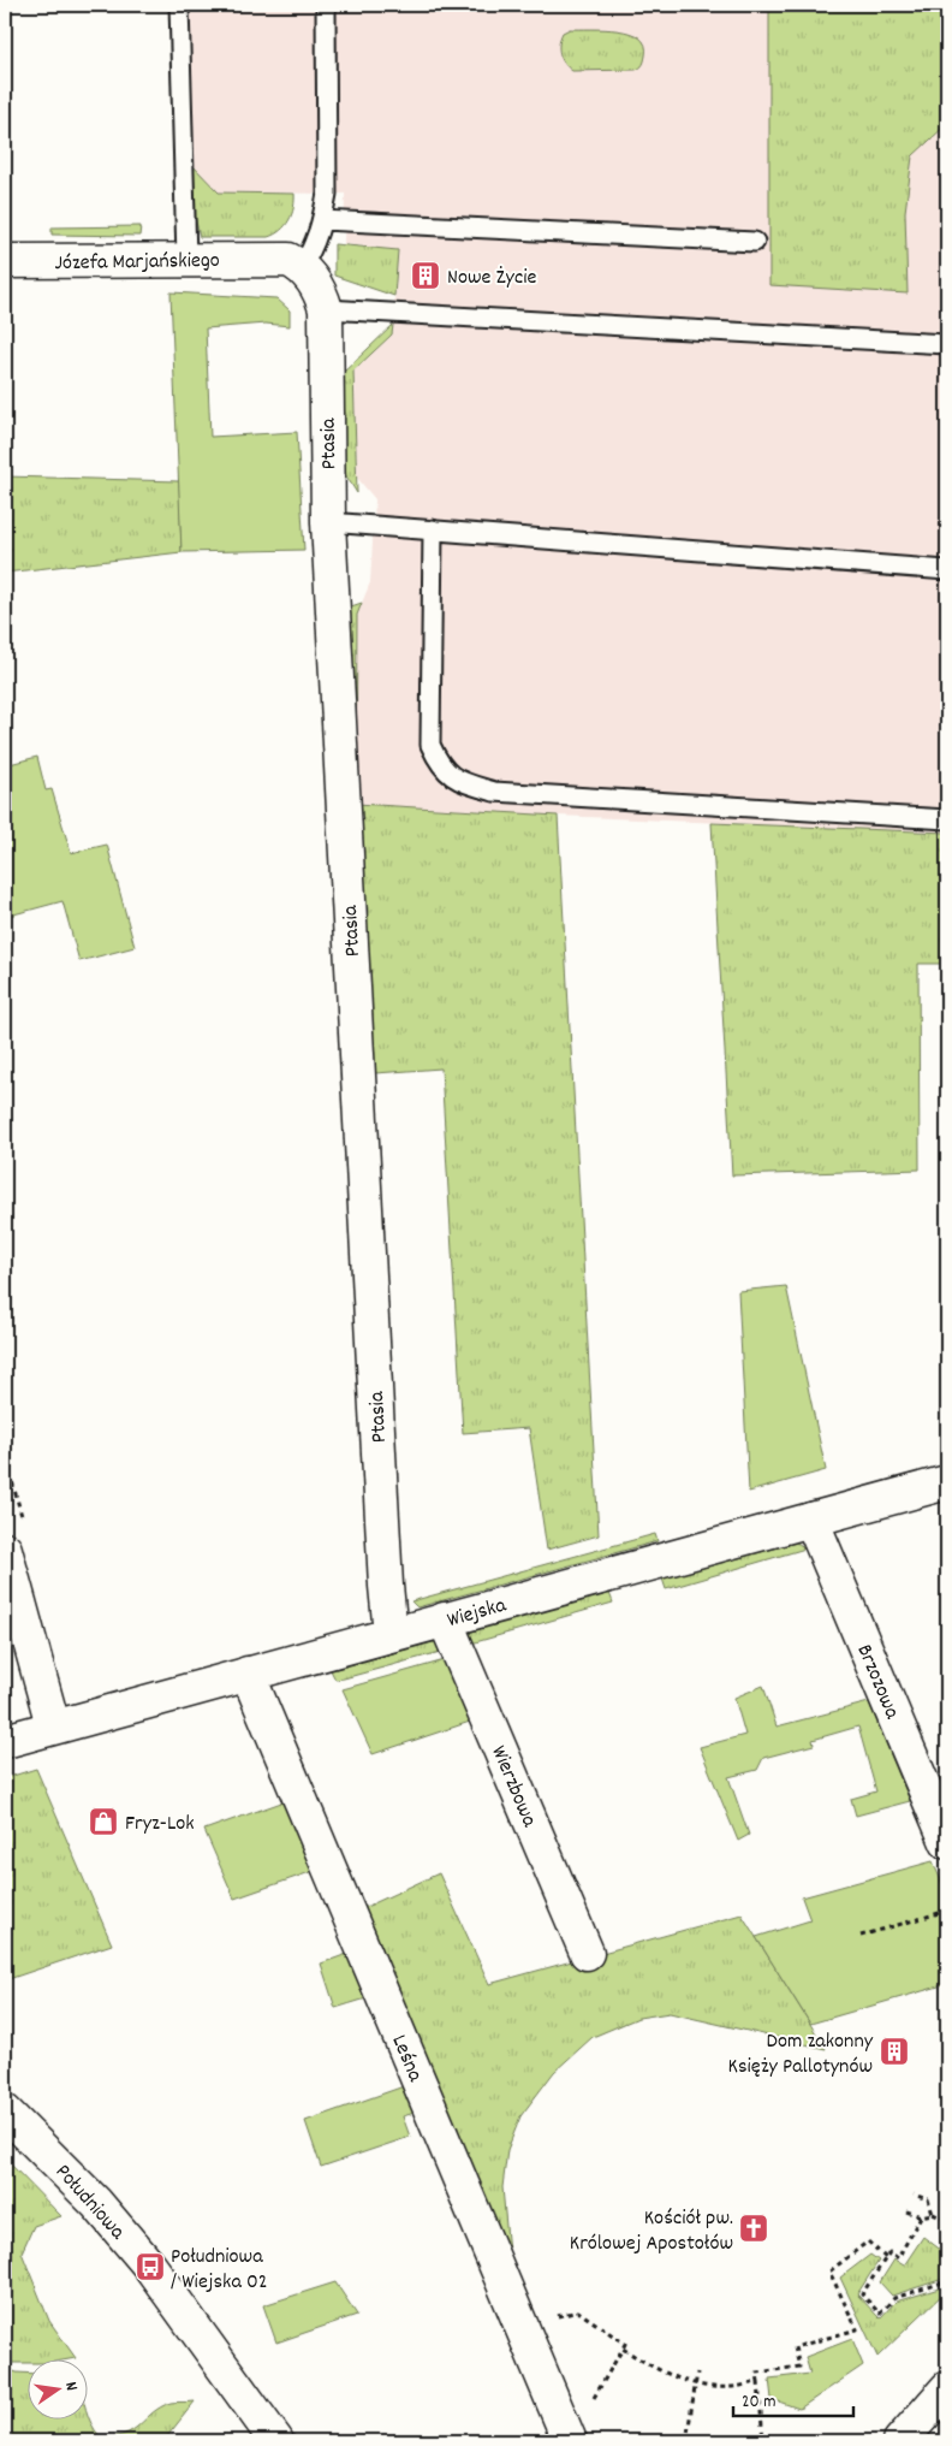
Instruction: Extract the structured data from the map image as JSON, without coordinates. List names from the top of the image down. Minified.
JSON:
{"streets":{"street":["Józefa Marjańskiego","Ptasia","Wiejska","Brzozowa","Wierzbowa","Leśna","Południowa"]},"crossings":[["Józefa Marjańskiego","Ptasia"],["Ptasia","Wiejska"],["Wiejska","Brzozowa"],["Wiejska","Wierzbowa"],["Wiejska","Leśna"]],"places":{"building":["Nowe Życie","Dom zakonny Księży Pallotynów"],"shop":["Fryz-Lok"],"church":["Kościół pw. Królowej Apostołów"],"bus stop":["Południowa / Wiejska 02"]},"scale_bar":"20 m","north":"right"}
